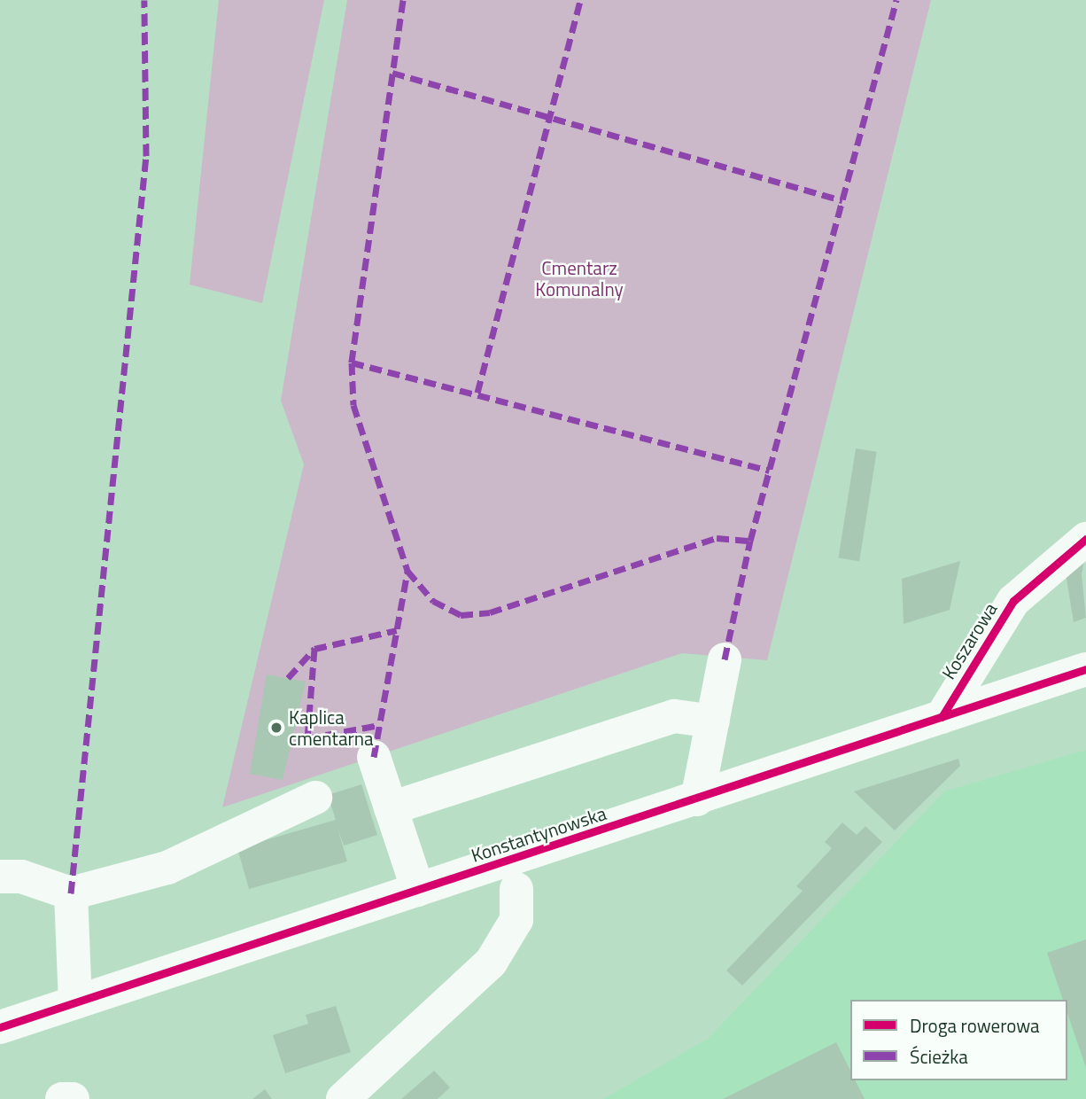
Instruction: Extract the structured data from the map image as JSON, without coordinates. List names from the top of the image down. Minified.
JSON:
{"streets":{"main road":["Koszarowa","Konstantynowska"]},"crossings":[["Koszarowa","Konstantynowska"]],"parks":["Cmentarz Komunalny"],"places":["Kaplica cmentarna"],"legend":["Droga rowerowa","Ścieżka"]}
